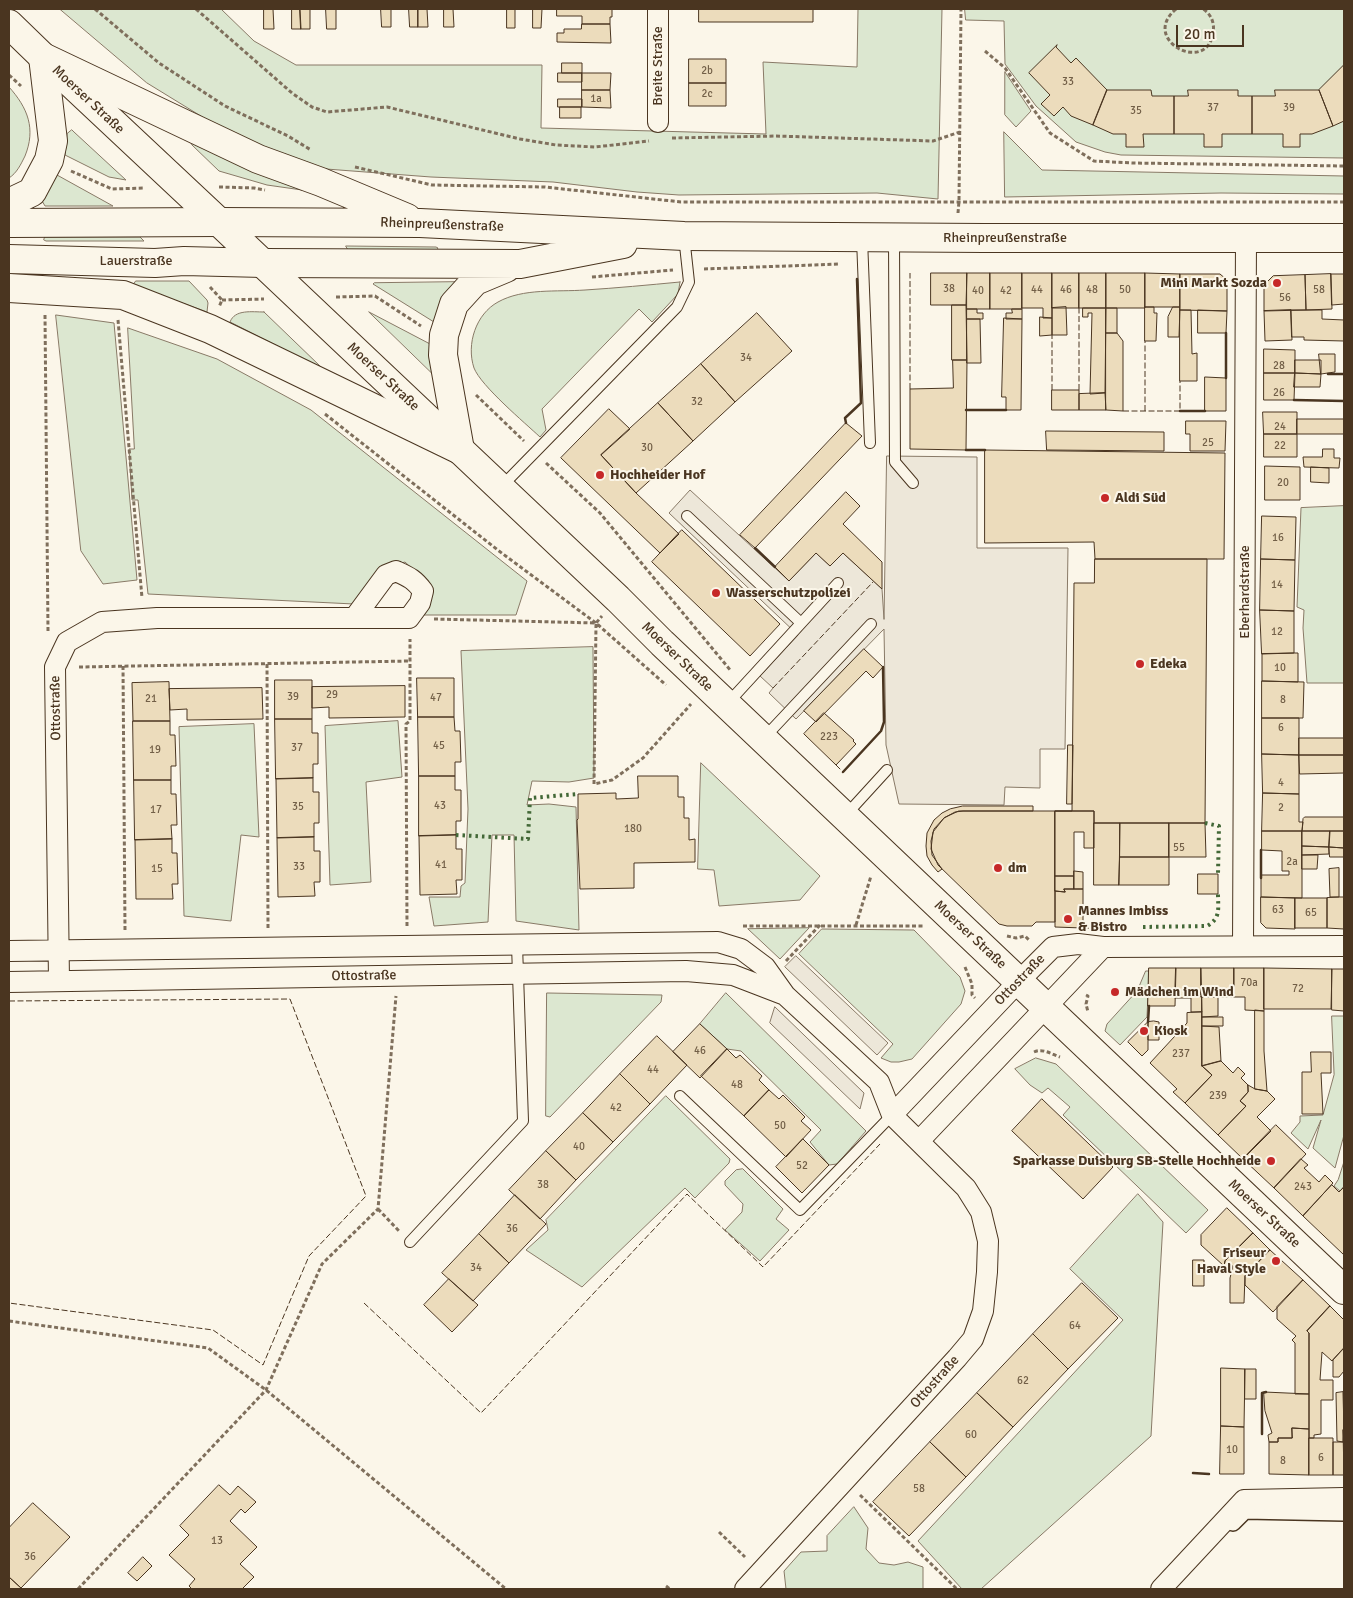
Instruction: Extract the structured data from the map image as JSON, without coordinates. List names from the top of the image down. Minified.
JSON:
{"streets":{"main road":["Moerser Straße","Rheinpreußenstraße","Lauerstraße"],"street":["Breite Straße","Eberhardstraße","Ottostraße"]},"crossings":[["Moerser Straße","Rheinpreußenstraße"],["Moerser Straße","Lauerstraße"],["Moerser Straße","Ottostraße"],["Rheinpreußenstraße","Lauerstraße"],["Rheinpreußenstraße","Eberhardstraße"],["Eberhardstraße","Ottostraße"]],"places":["Mini Markt Sozda","Hochheider Hof","Aldi Süd","Wasserschutzpolizei","Edeka","dm","Mannes Imbiss & Bistro","Mädchen im Wind","Kiosk","Sparkasse Duisburg SB-Stelle Hochheide","Friseur Haval Style"],"house_numbers":["2b","33","2c","1a","37","39","35","38","44","46","48","50","58","40","42","56","34","28","26","32","24","25","22","30","20","16","14","12","10","29","39","47","21","8","6","223","45","37","19","4","43","35","2","17","180","55","2a","41","33","15","63","65","70a","72","46","237","44","48","239","42","50","40","52","38","243","36","34","64","62","60","10","6","8","58","13","36"],"scale_bar":"20 m"}
